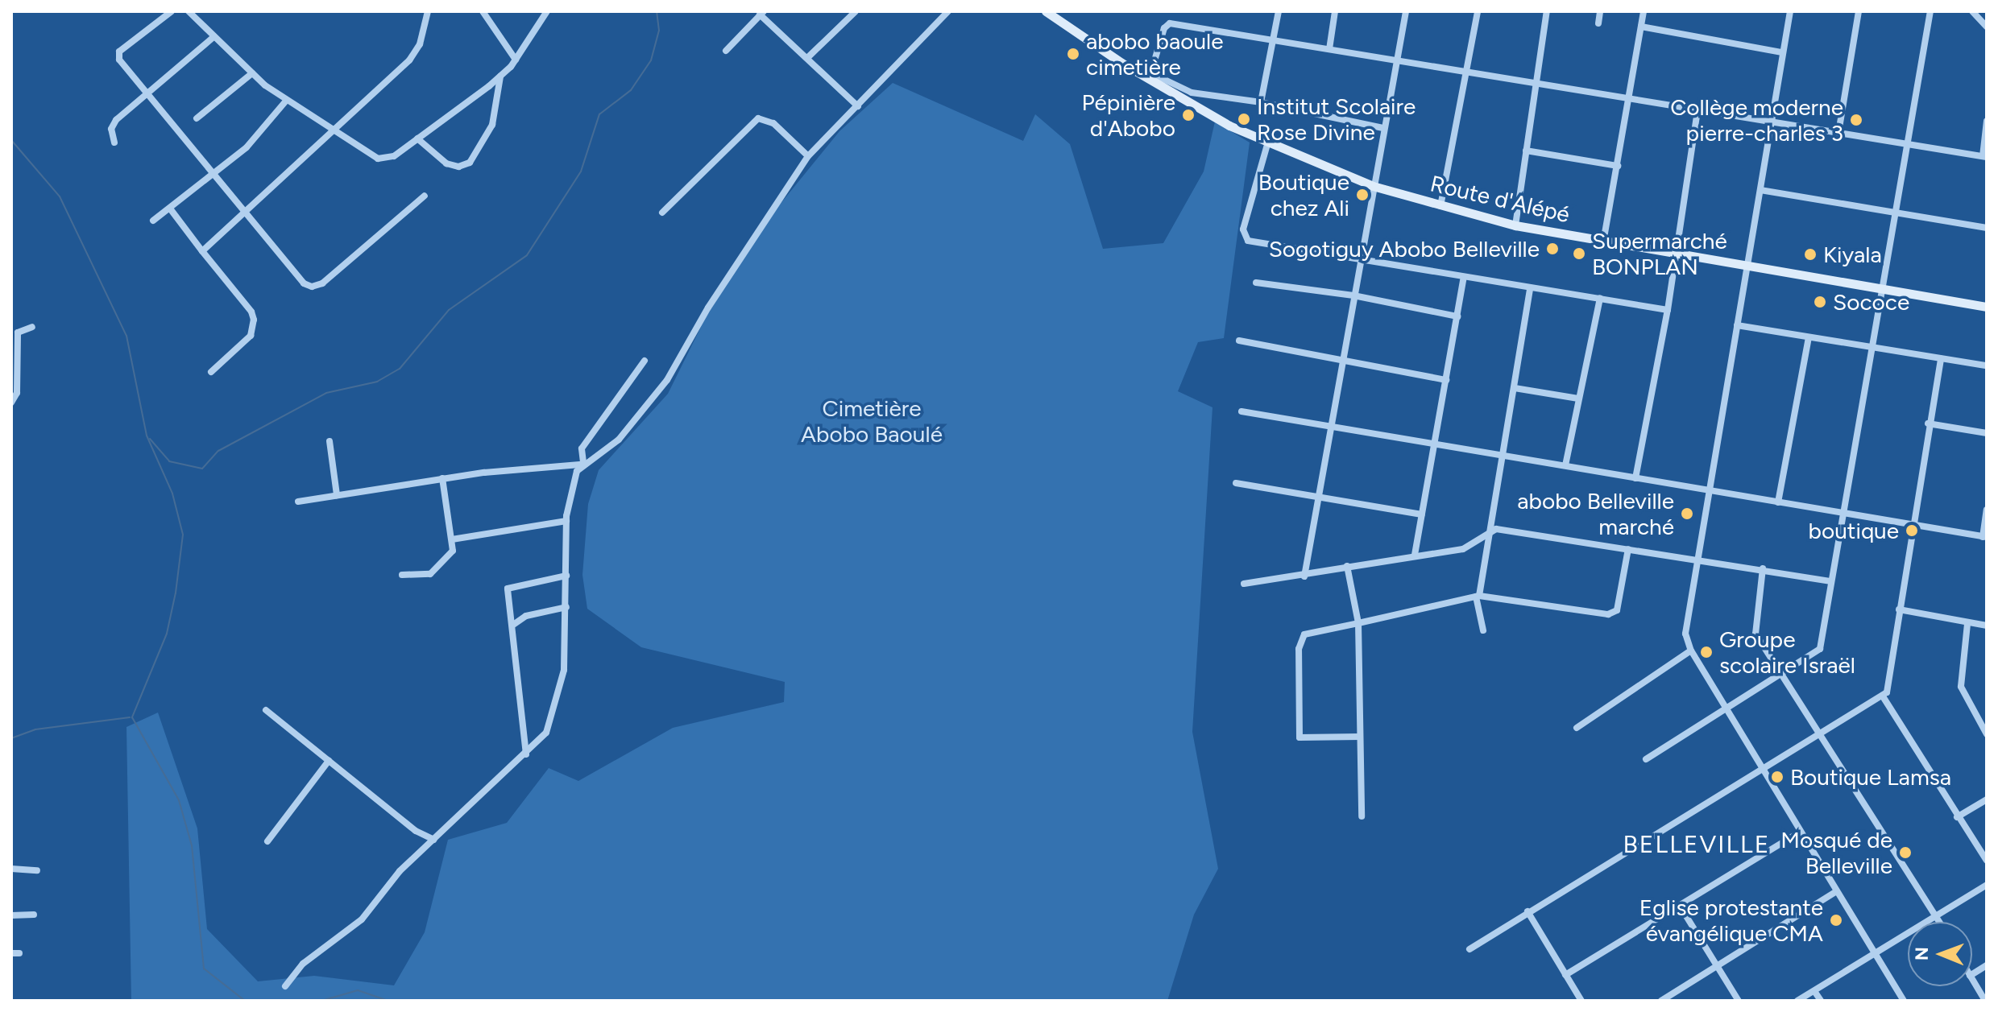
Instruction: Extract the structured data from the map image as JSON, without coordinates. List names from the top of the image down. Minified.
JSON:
{"streets":{"main road":["Route d'Alépé"]},"districts":["BELLEVILLE"],"parks":["Cimetière Abobo Baoulé"],"places":["abobo baoule cimetière","Pépinière d'Abobo","Institut Scolaire Rose Divine","Collège moderne pierre-charles 3","Boutique chez Ali","Sogotiguy Abobo Belleville","Supermarché BONPLAN","Kiyala","Sococe","abobo Belleville marché","boutique","Groupe scolaire Israël","Boutique Lamsa","Mosqué de Belleville","Eglise protestante évangélique CMA"],"north":"left"}
